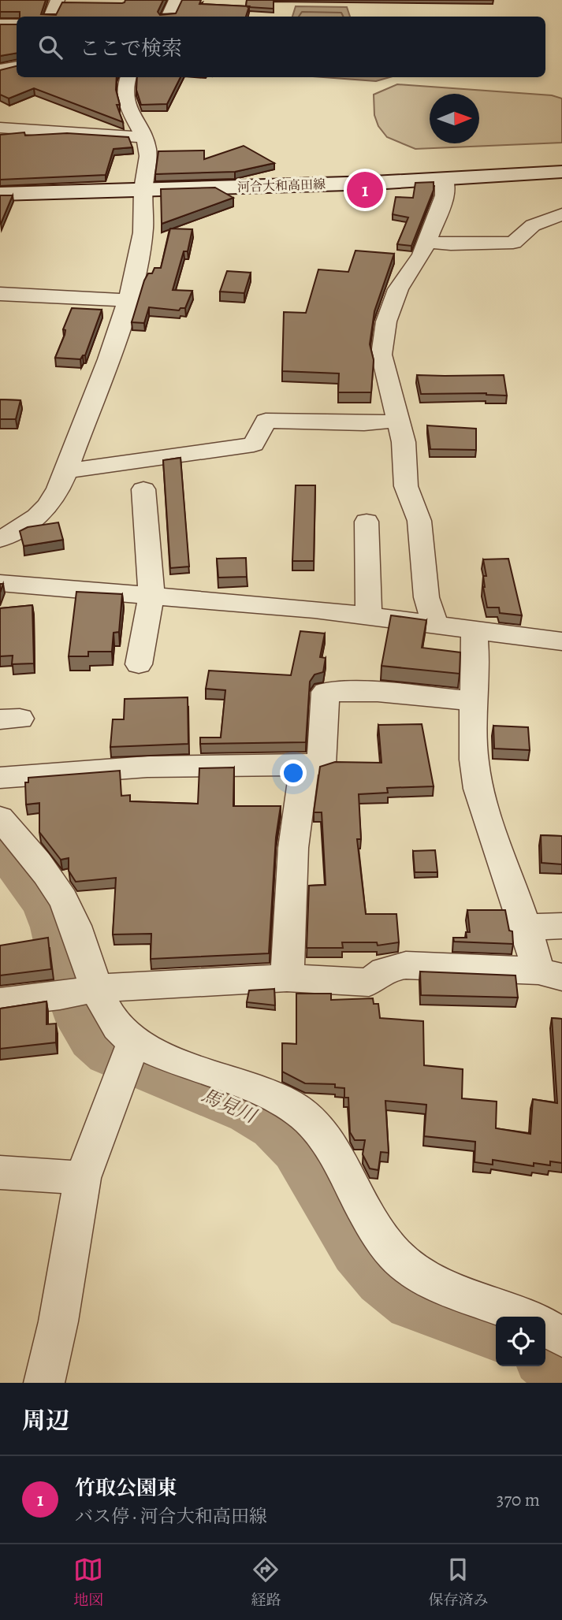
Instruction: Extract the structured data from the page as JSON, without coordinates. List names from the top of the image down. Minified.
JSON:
{"streets":{"main road":["河合大和高田線"]},"water":["馬見川"],"north":"right","page":{"search":"ここで検索","pins":"1","heading":"周辺","list":[{"mark":"1","name":"竹取公園東","note":"バス停 · 河合大和高田線","value":"370 m"}],"nav":["地図","経路","保存済み"]}}
